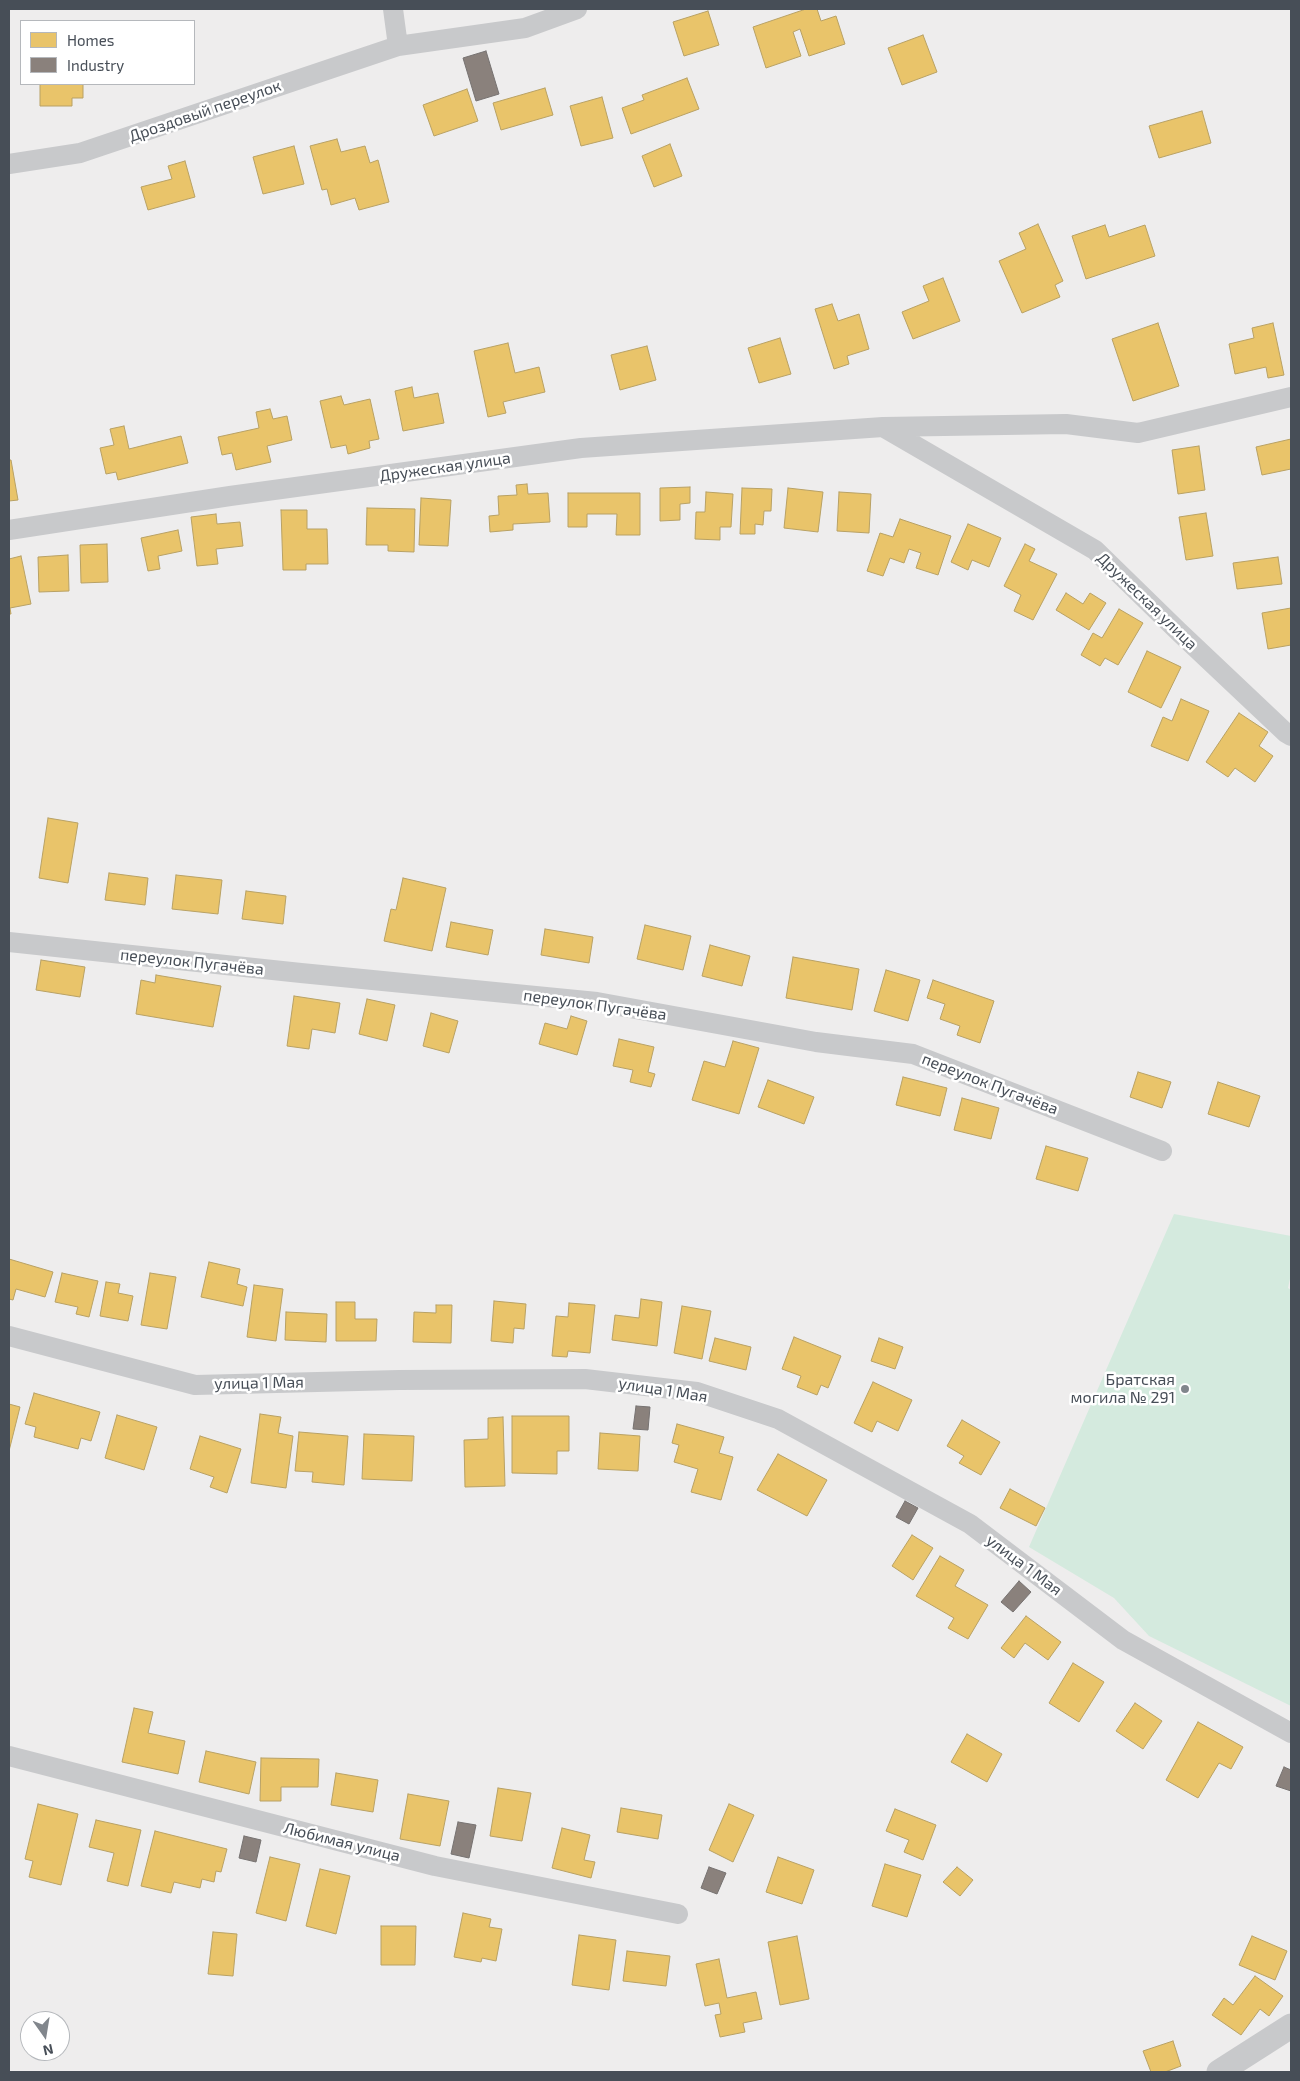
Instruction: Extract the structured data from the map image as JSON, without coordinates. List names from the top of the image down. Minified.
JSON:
{"streets":{"street":["Дроздовый переулок","Дружеская улица","переулок Пугачёва","улица 1 Мая","Любимая улица"]},"places":["Братская могила № 291"],"legend":["Homes","Industry"],"north":"bottom"}
